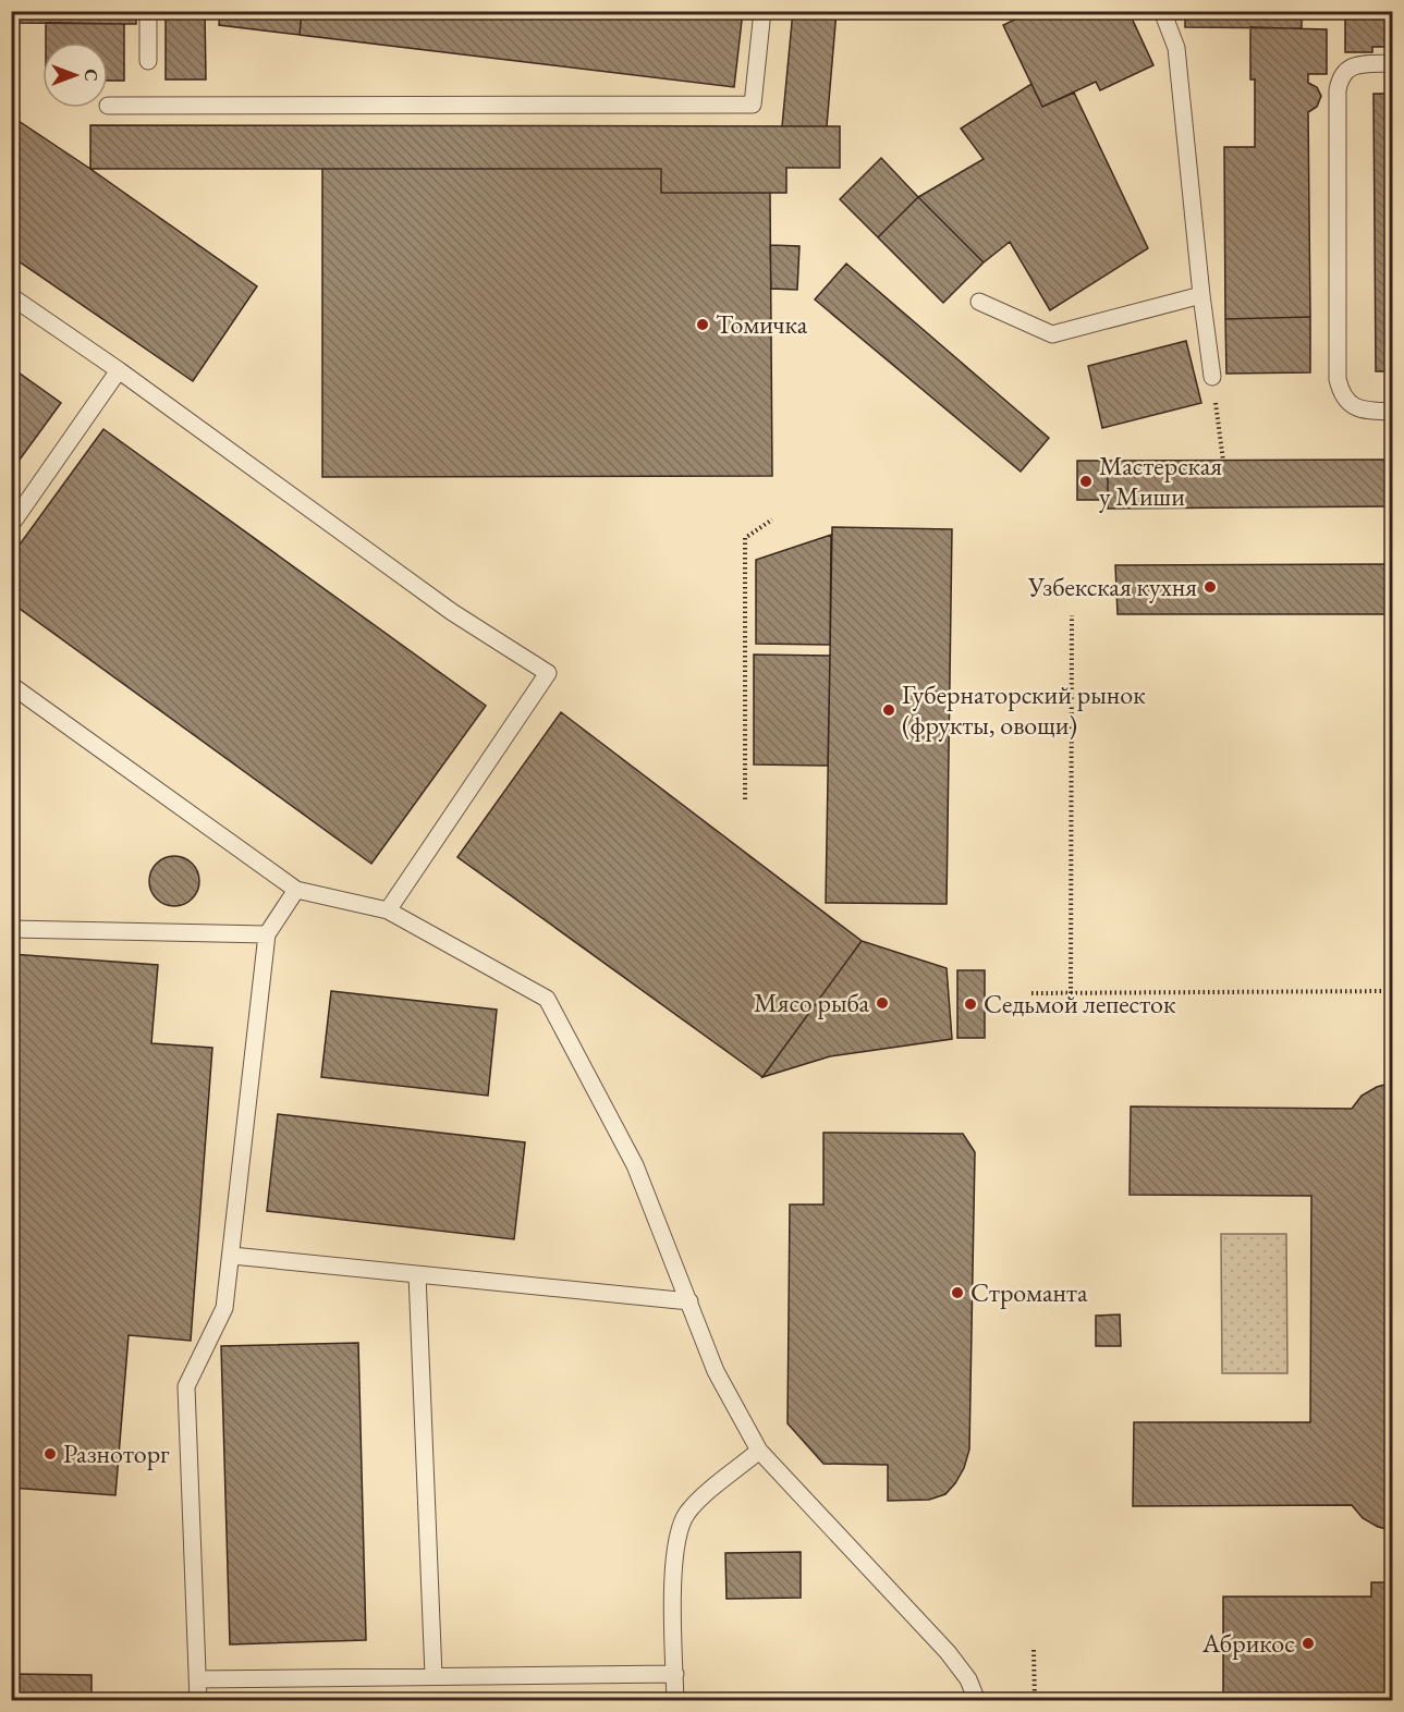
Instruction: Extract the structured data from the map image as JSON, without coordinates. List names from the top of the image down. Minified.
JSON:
{"places":["Томичка","Мастерская у Миши","Узбекская кухня","Губернаторский рынок (фрукты, овощи)","Мясо рыба","Седьмой лепесток","Строманта","Разноторг","Абрикос"],"north":"right"}
